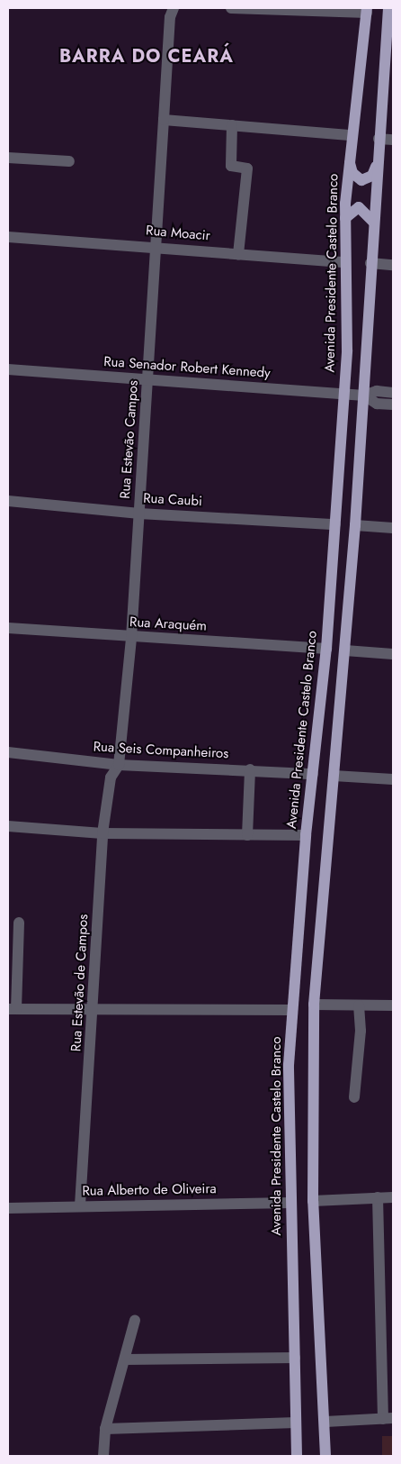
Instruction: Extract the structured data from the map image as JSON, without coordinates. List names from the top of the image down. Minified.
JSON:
{"streets":{"main road":["Avenida Presidente Castelo Branco"],"street":["Rua Moacir","Rua Senador Robert Kennedy","Rua Estevão Campos","Rua Caubi","Rua Araquém","Rua Seis Companheiros","Rua Estevão de Campos","Rua Alberto de Oliveira"]},"crossings":[["Rua Moacir","Avenida Presidente Castelo Branco"],["Rua Moacir","Rua Estevão Campos"],["Avenida Presidente Castelo Branco","Rua Senador Robert Kennedy"],["Avenida Presidente Castelo Branco","Rua Caubi"],["Avenida Presidente Castelo Branco","Rua Araquém"],["Avenida Presidente Castelo Branco","Rua Seis Companheiros"],["Avenida Presidente Castelo Branco","Rua Alberto de Oliveira"],["Rua Senador Robert Kennedy","Rua Estevão Campos"],["Rua Estevão Campos","Rua Caubi"],["Rua Estevão Campos","Rua Araquém"],["Rua Estevão Campos","Rua Seis Companheiros"],["Rua Estevão Campos","Rua Estevão de Campos"],["Rua Seis Companheiros","Rua Estevão de Campos"],["Rua Estevão de Campos","Rua Alberto de Oliveira"]],"districts":["BARRA DO CEARÁ"]}
